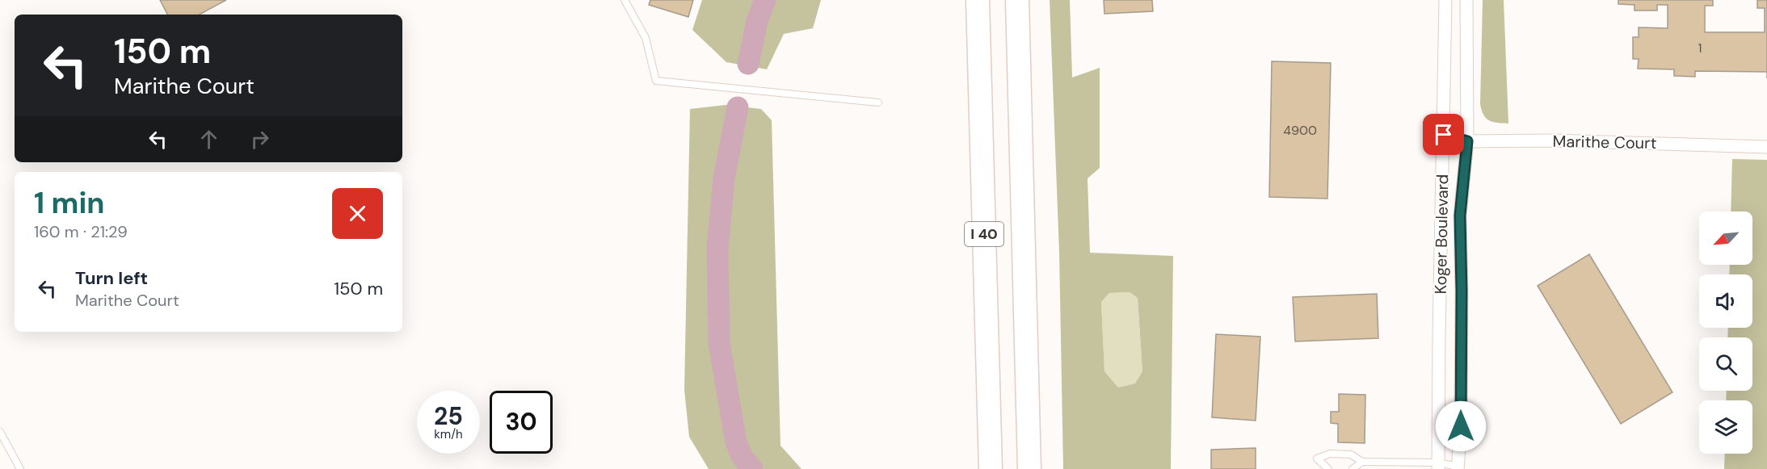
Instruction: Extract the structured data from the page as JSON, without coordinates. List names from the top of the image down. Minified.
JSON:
{"streets":{"highway":["I 40"],"street":["Marithe Court","Koger Boulevard"]},"crossings":[["Marithe Court","Koger Boulevard"]],"house_numbers":["1","4900"],"north":"bottom left","page":{"turn":["150 m","Marithe Court"],"heading":["1 min","160 m · 21:29"],"list":[{"name":"Turn left","note":"Marithe Court","value":"150 m"}],"speed":"25 km/h","limit":"30"}}
